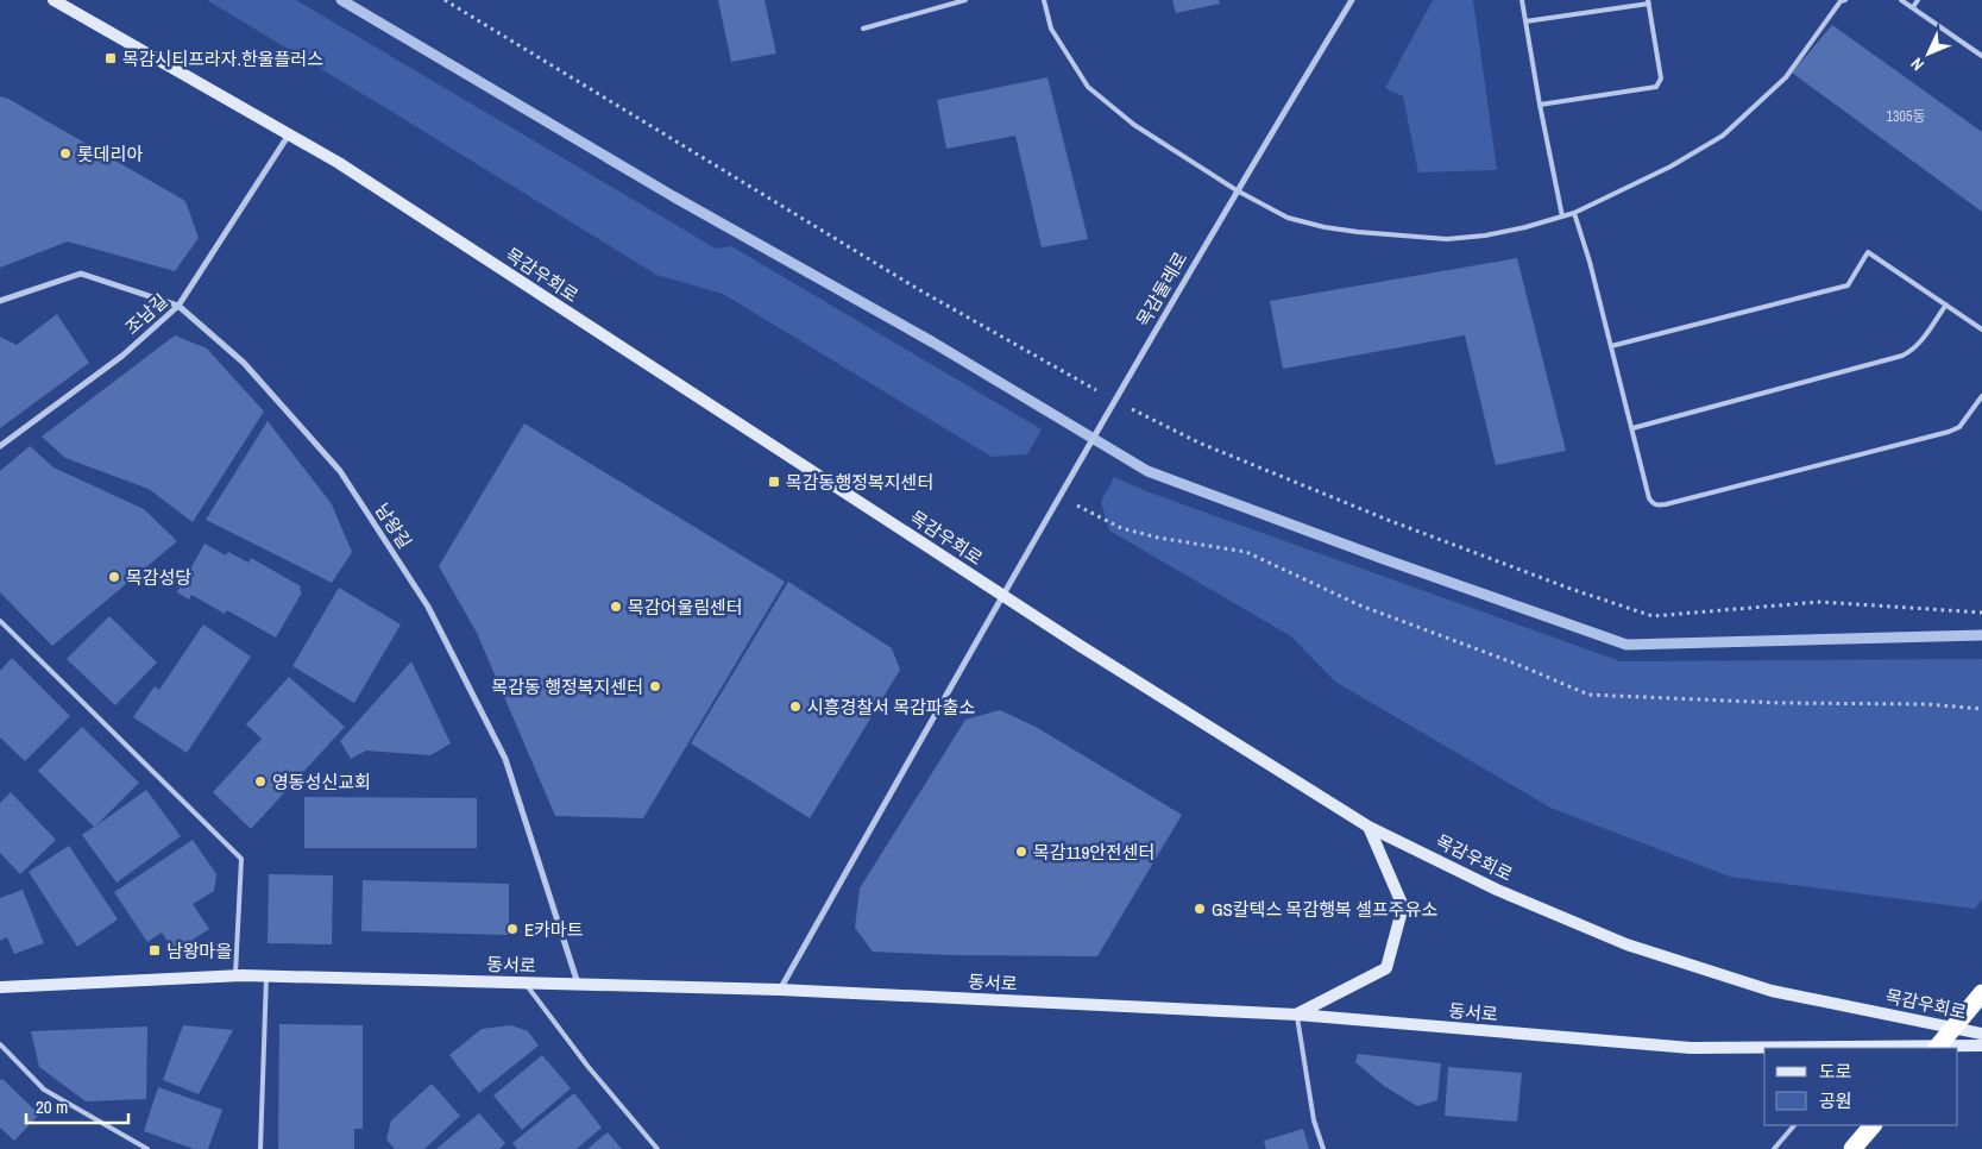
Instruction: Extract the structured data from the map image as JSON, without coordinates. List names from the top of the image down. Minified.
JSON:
{"streets":{"street":["목감우회로","목감둘레로","조남길","남왕길","동서로"]},"crossings":[["목감우회로","목감둘레로"],["목감우회로","조남길"],["조남길","남왕길"],["남왕길","동서로"]],"places":{"transit":["목감시티프라자.한울플러스","목감동행정복지센터","남왕마을"],"other":["롯데리아","목감성당","목감어울림센터","목감동 행정복지센터","시흥경찰서 목감파출소","영동성신교회","목감119안전센터","GS칼텍스 목감행복 셀프주유소","E카마트"]},"house_numbers":["1305동"],"legend":["도로","공원"],"scale_bar":"20 m","north":"bottom left"}
